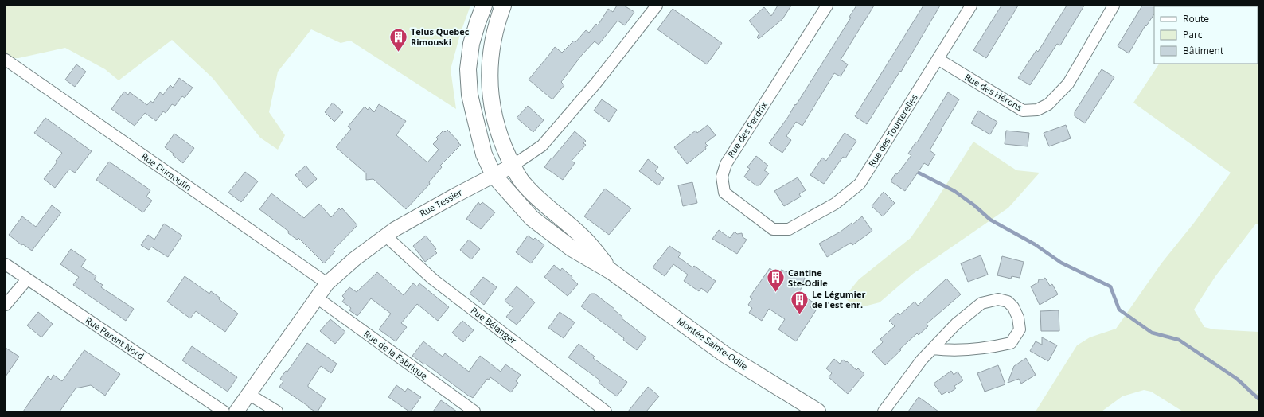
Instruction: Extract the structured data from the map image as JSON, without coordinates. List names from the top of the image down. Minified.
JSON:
{"streets":{"main road":["Montée Sainte-Odile"],"street":["Rue des Hérons","Rue des Perdrix","Rue des Tourterelles","Rue Dumoulin","Rue Tessier","Rue Bélanger","Rue Parent Nord","Rue de la Fabrique"]},"crossings":[["Rue des Hérons","Rue des Tourterelles"],["Rue des Perdrix","Rue des Tourterelles"],["Rue Dumoulin","Rue Tessier"],["Rue Tessier","Rue Bélanger"],["Rue Tessier","Montée Sainte-Odile"],["Rue Tessier","Rue de la Fabrique"]],"places":{"building":["Telus Quebec Rimouski","Cantine Ste-Odile","Le Légumier de l'est enr."]},"legend":["Route","Parc","Bâtiment"]}
